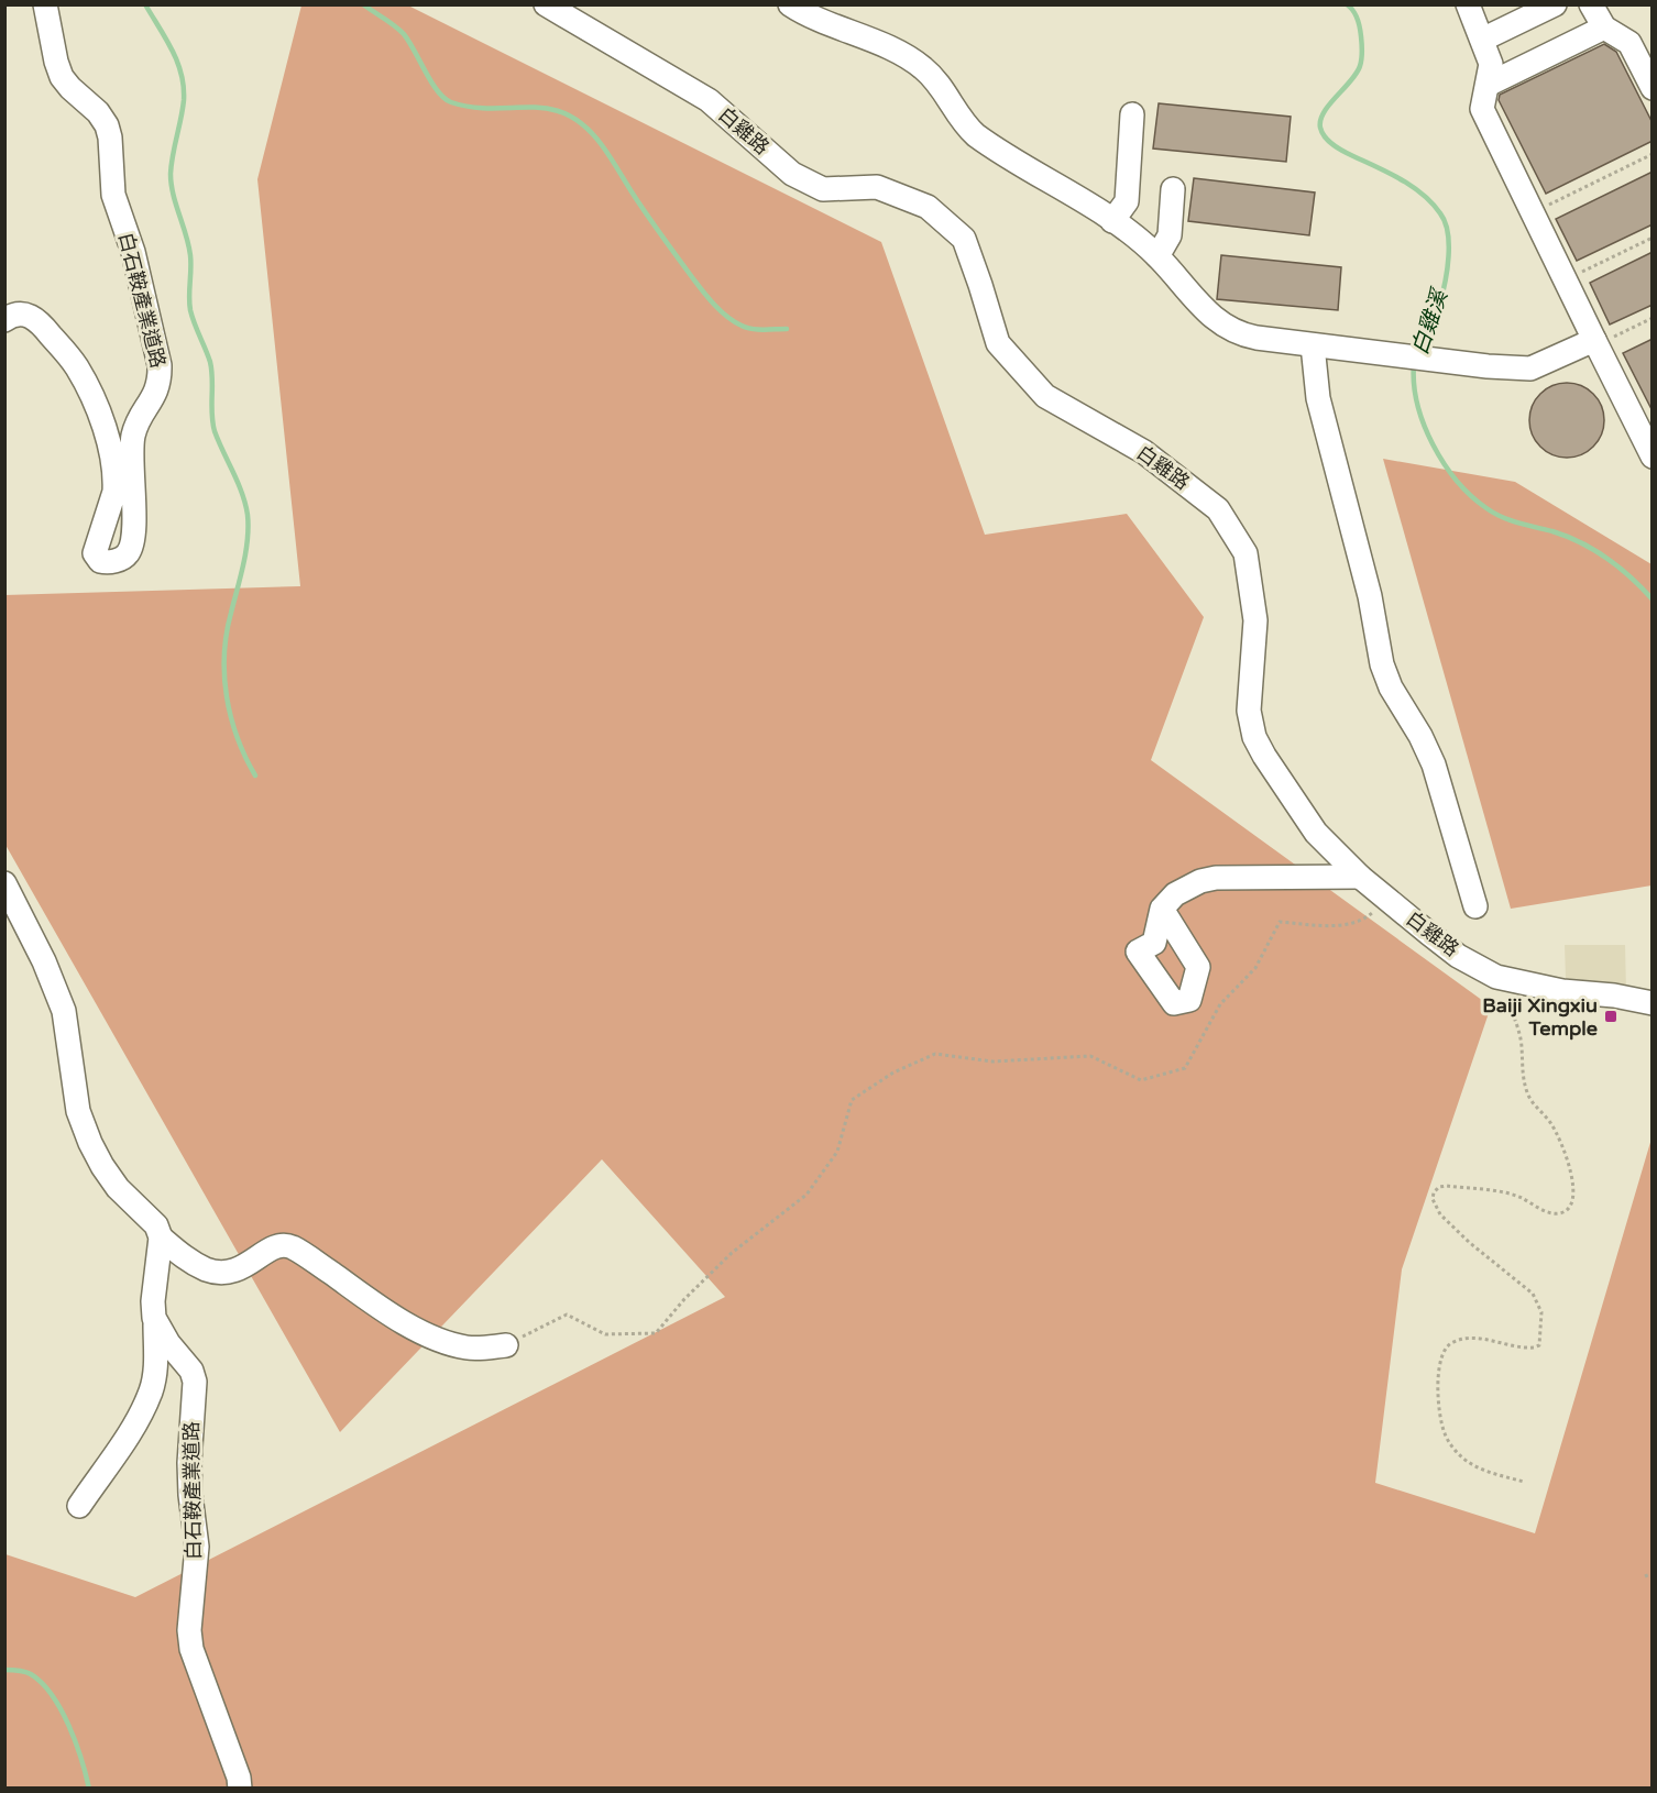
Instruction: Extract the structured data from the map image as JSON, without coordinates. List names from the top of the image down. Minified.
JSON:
{"streets":{"street":["白雞路","白石鞍產業道路"]},"water":["白雞溪"],"places":{"transit":["Baiji Xingxiu Temple"]}}
